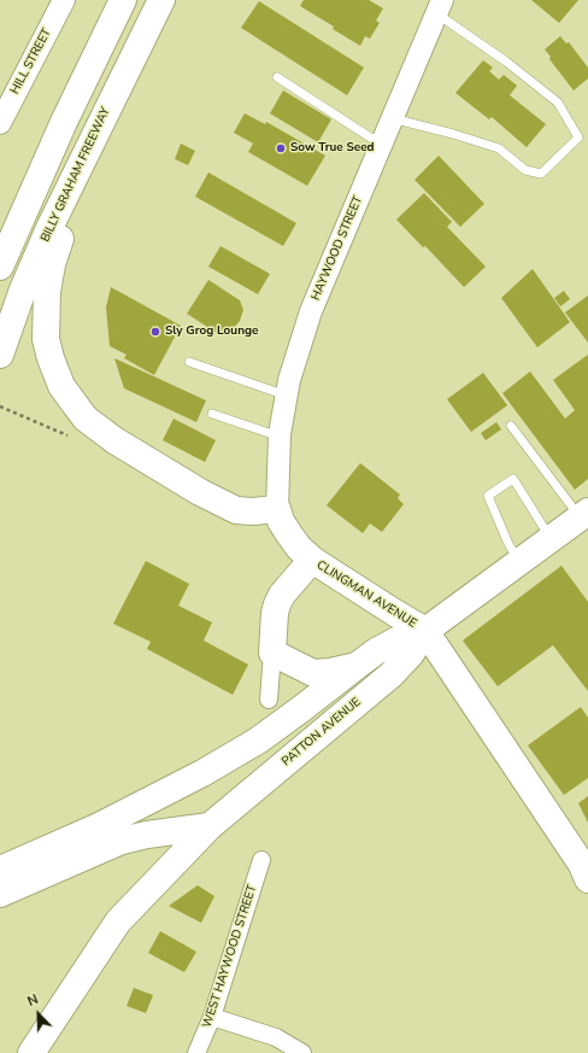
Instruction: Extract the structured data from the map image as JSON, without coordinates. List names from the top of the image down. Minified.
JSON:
{"streets":{"main road":["BILLY GRAHAM FREEWAY","CLINGMAN AVENUE","PATTON AVENUE"],"street":["HILL STREET","HAYWOOD STREET","WEST HAYWOOD STREET"]},"crossings":[["HAYWOOD STREET","CLINGMAN AVENUE"],["CLINGMAN AVENUE","PATTON AVENUE"]],"places":["Sow True Seed","Sly Grog Lounge"],"north":"top left"}
